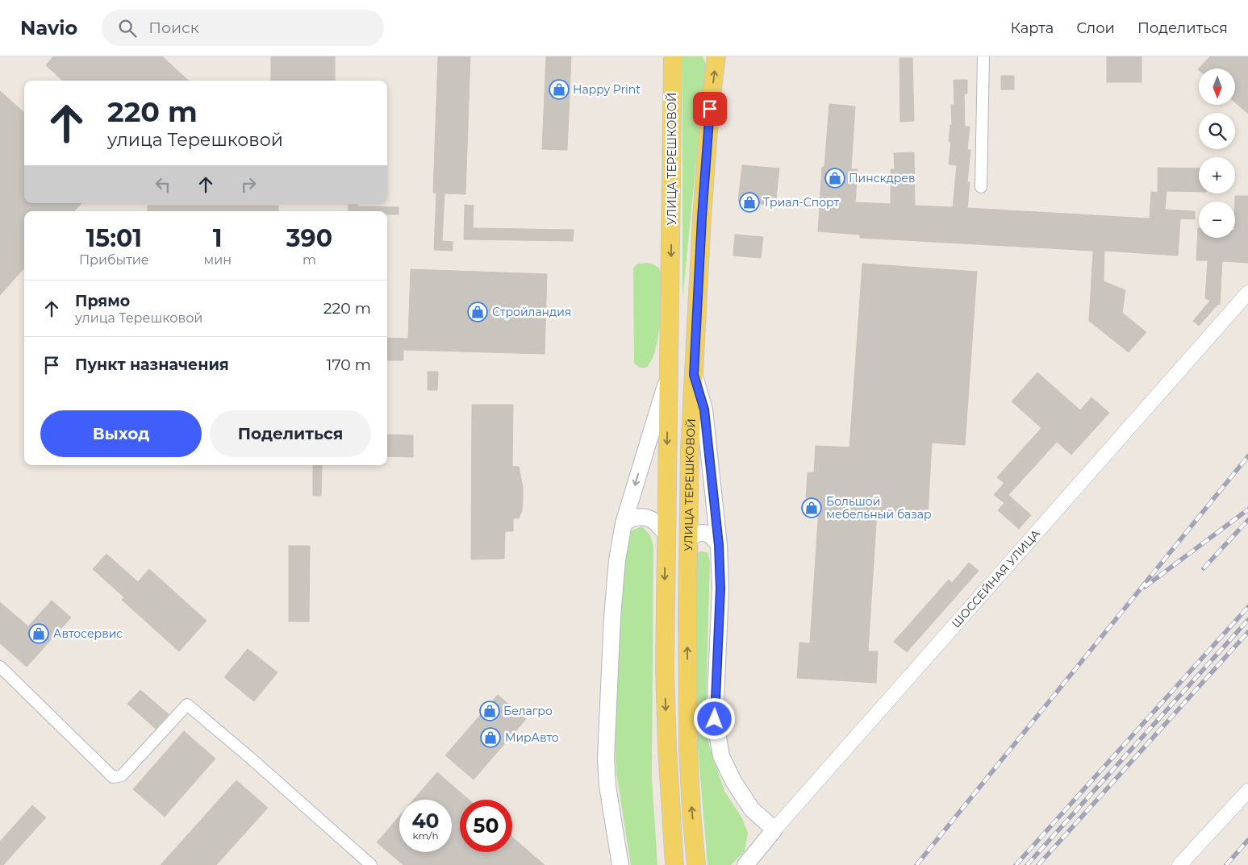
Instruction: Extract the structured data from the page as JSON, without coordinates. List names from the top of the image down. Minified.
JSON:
{"streets":{"main road":["УЛИЦА ТЕРЕШКОВОЙ","ШОССЕЙНАЯ УЛИЦА"]},"places":{"shop":["Happy Print","Пинскдрев","Триал-Спорт","Стройландия","Большой мебельный базар","Автосервис","Белагро","МирАвто"]},"north":"bottom","page":{"header":"Navio","search":"Поиск","nav":["Карта","Слои","Поделиться"],"map_buttons":["+","−"],"turn":["220 m","улица Терешковой"],"eta":["15:01","Прибытие","1","мин","390","m"],"list":[{"name":"Прямо","note":"улица Терешковой","value":"220 m"},{"name":"Пункт назначения","value":"170 m"}],"buttons":["Выход","Поделиться"],"speed":"40 km/h","limit":"50"}}
